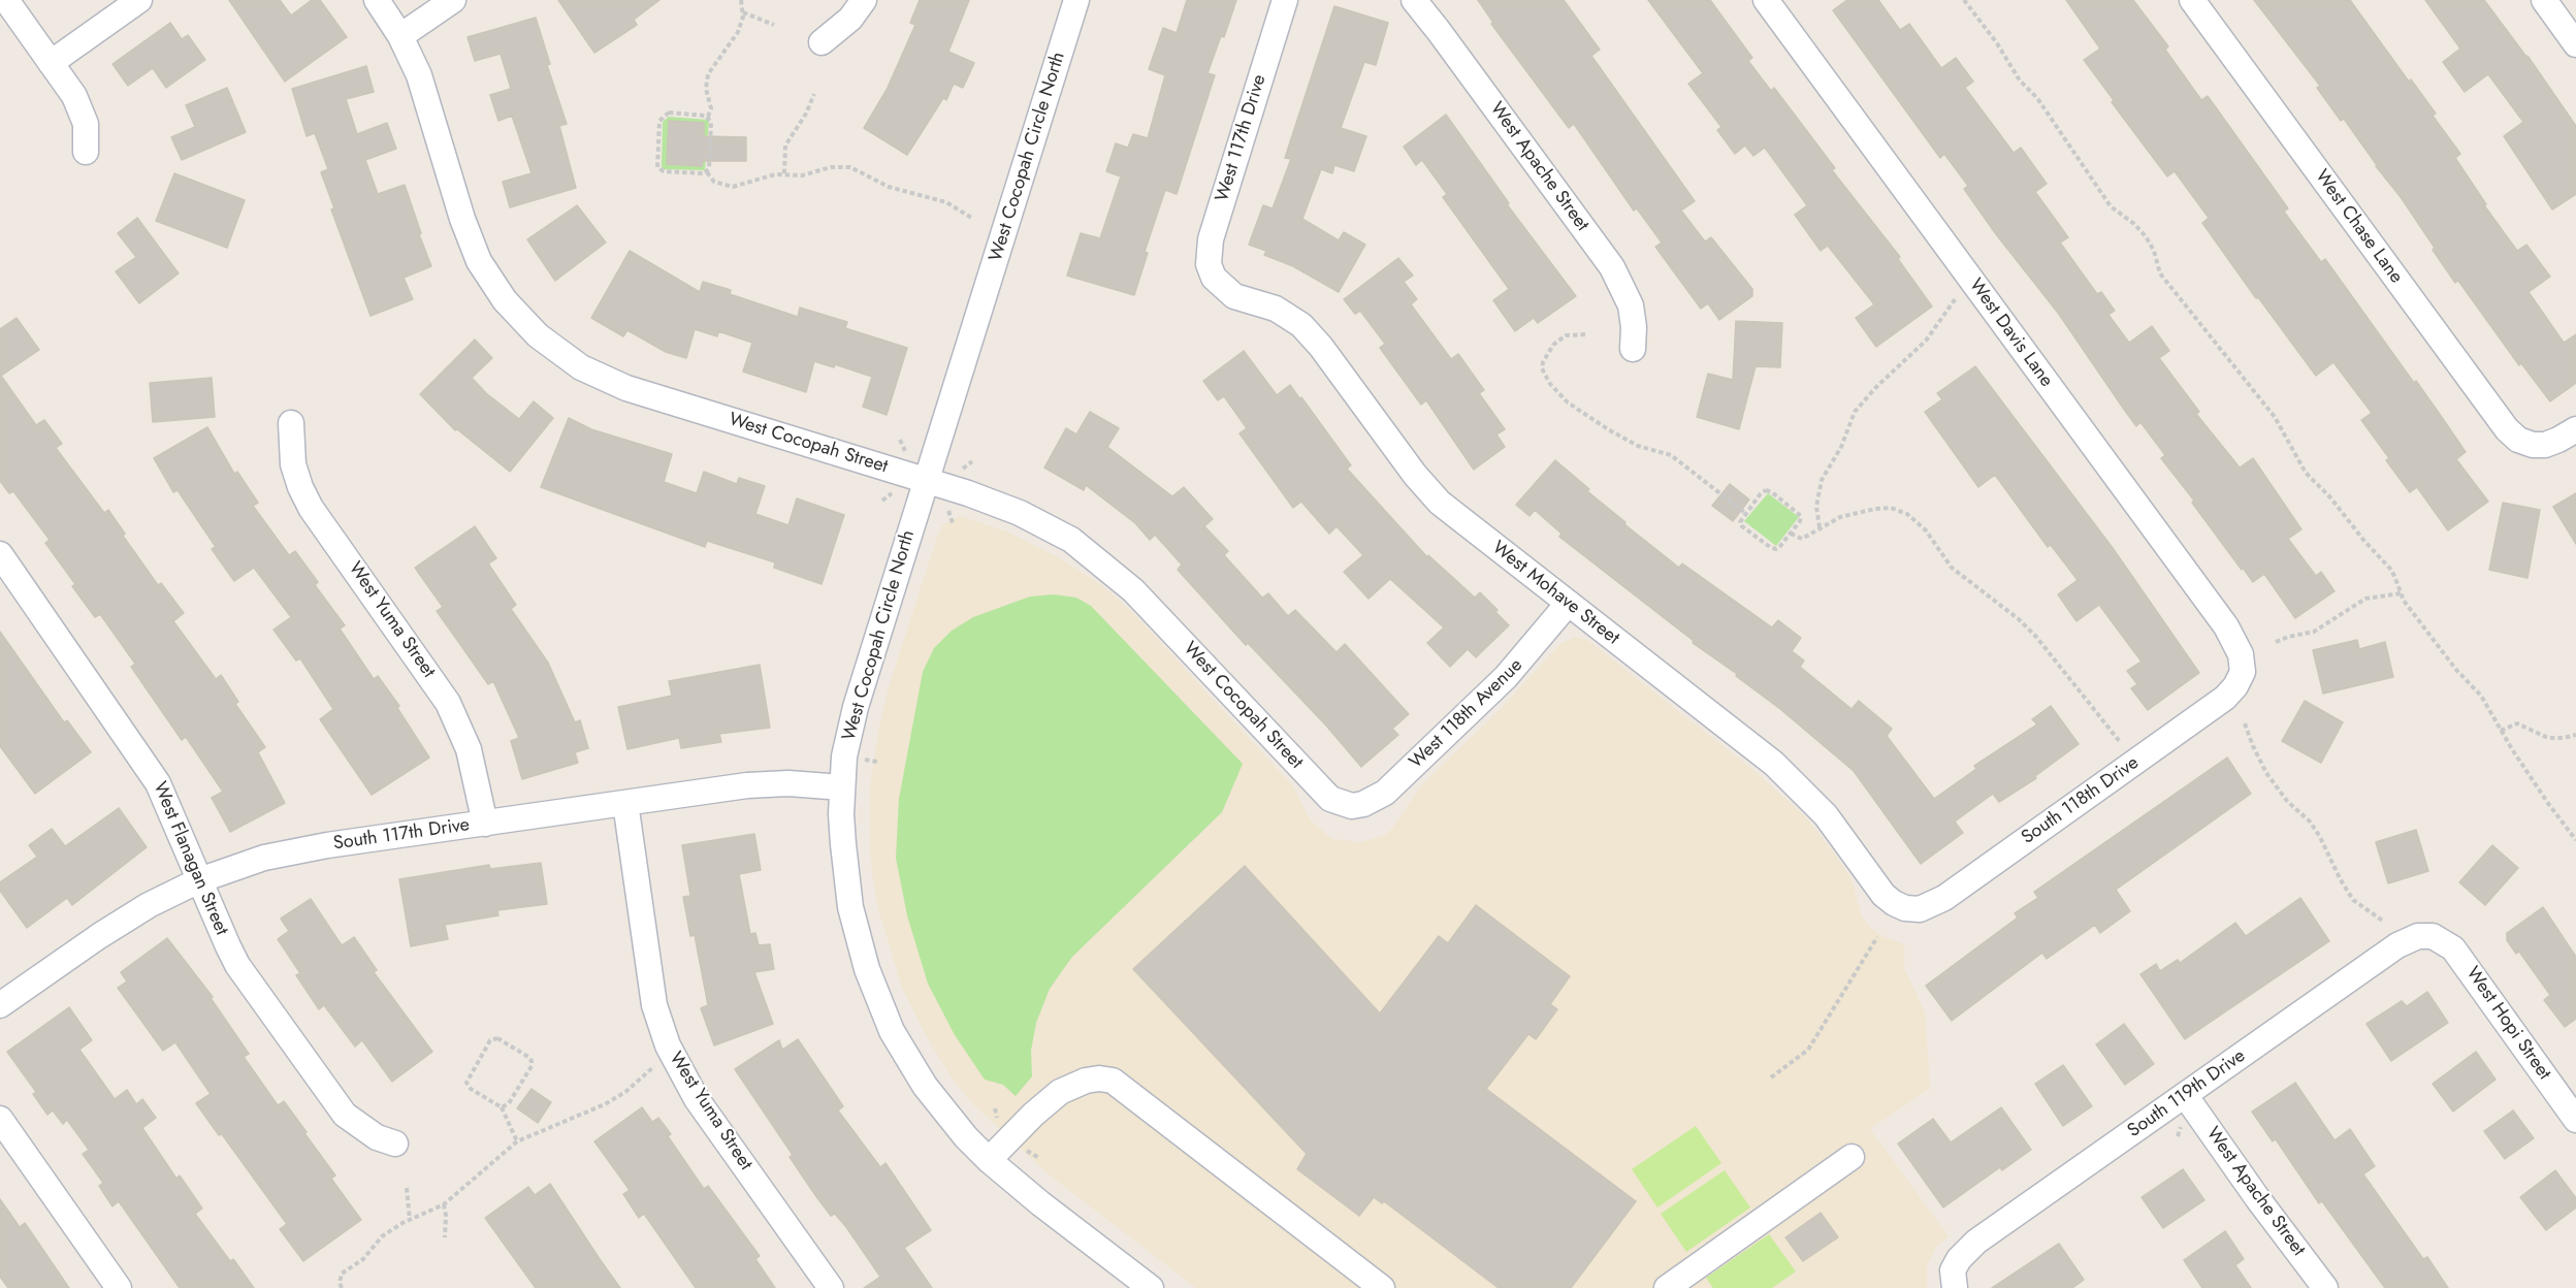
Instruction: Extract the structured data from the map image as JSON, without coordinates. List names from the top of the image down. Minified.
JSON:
{"streets":{"street":["West 117th Drive","West Cocopah Circle North","West Apache Street","West Chase Lane","West Davis Lane","West Cocopah Street","West Mohave Street","West Yuma Street","West 118th Avenue","South 118th Drive","South 117th Drive","West Flanagan Street","West Hopi Street","South 119th Drive"]},"crossings":[["West 117th Drive","West Mohave Street"],["West Cocopah Circle North","West Cocopah Street"],["West Cocopah Circle North","South 117th Drive"],["West Apache Street","South 119th Drive"],["West Davis Lane","South 118th Drive"],["West Cocopah Street","West 118th Avenue"],["West Mohave Street","West 118th Avenue"],["West Mohave Street","South 118th Drive"],["West Yuma Street","South 117th Drive"],["South 117th Drive","West Flanagan Street"],["West Hopi Street","South 119th Drive"]]}
